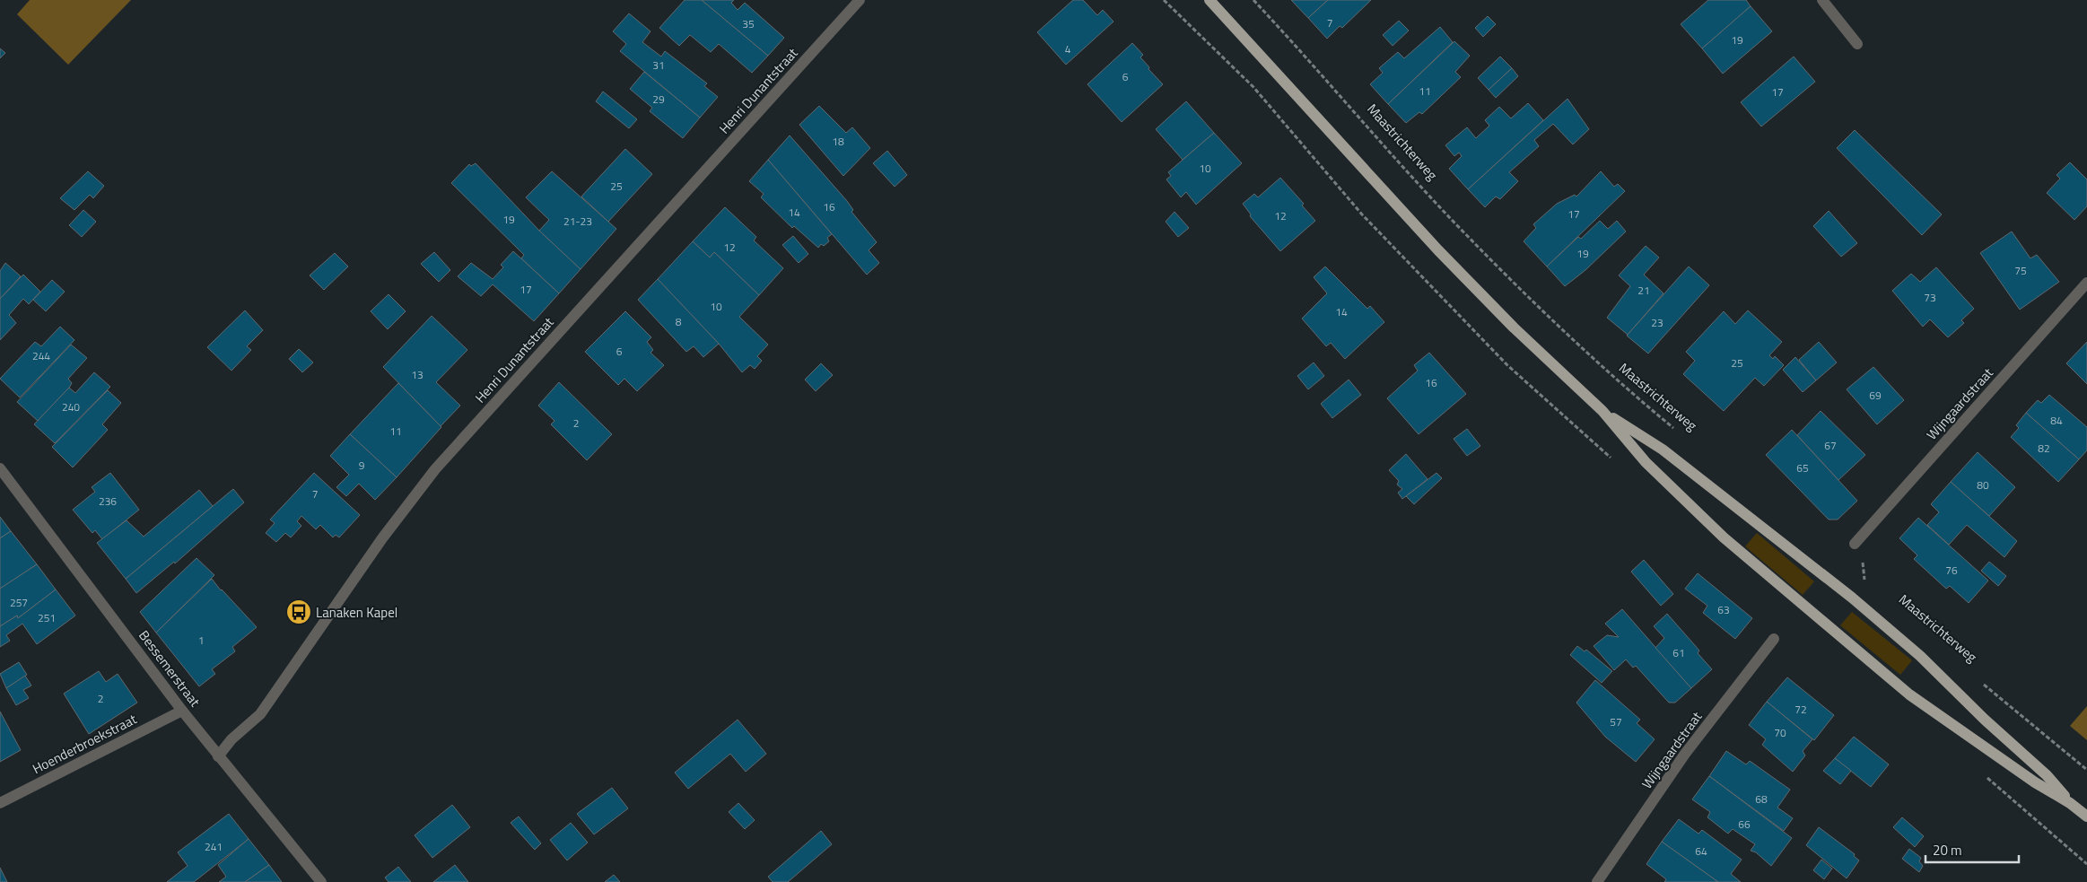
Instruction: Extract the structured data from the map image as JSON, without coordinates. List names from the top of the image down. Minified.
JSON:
{"streets":{"street":["Henri Dunantstraat","Wijngaardstraat","Bessemerstraat","Hoenderbroekstraat"],"path":["Maastrichterweg"]},"crossings":[["Henri Dunantstraat","Bessemerstraat"],["Bessemerstraat","Hoenderbroekstraat"]],"places":{"bus stop":["Lanaken Kapel"]},"house_numbers":["7","35","19","4","31","6","11","17","29","18","10","25","16","14","17","12","19","21-23","12","19","75","17","21","73","10","14","8","23","6","244","25","13","16","69","240","84","2","11","67","82","9","65","80","7","236","76","257","63","251","1","61","2","72","57","70","68","66","241","64"],"scale_bar":"20 m"}
